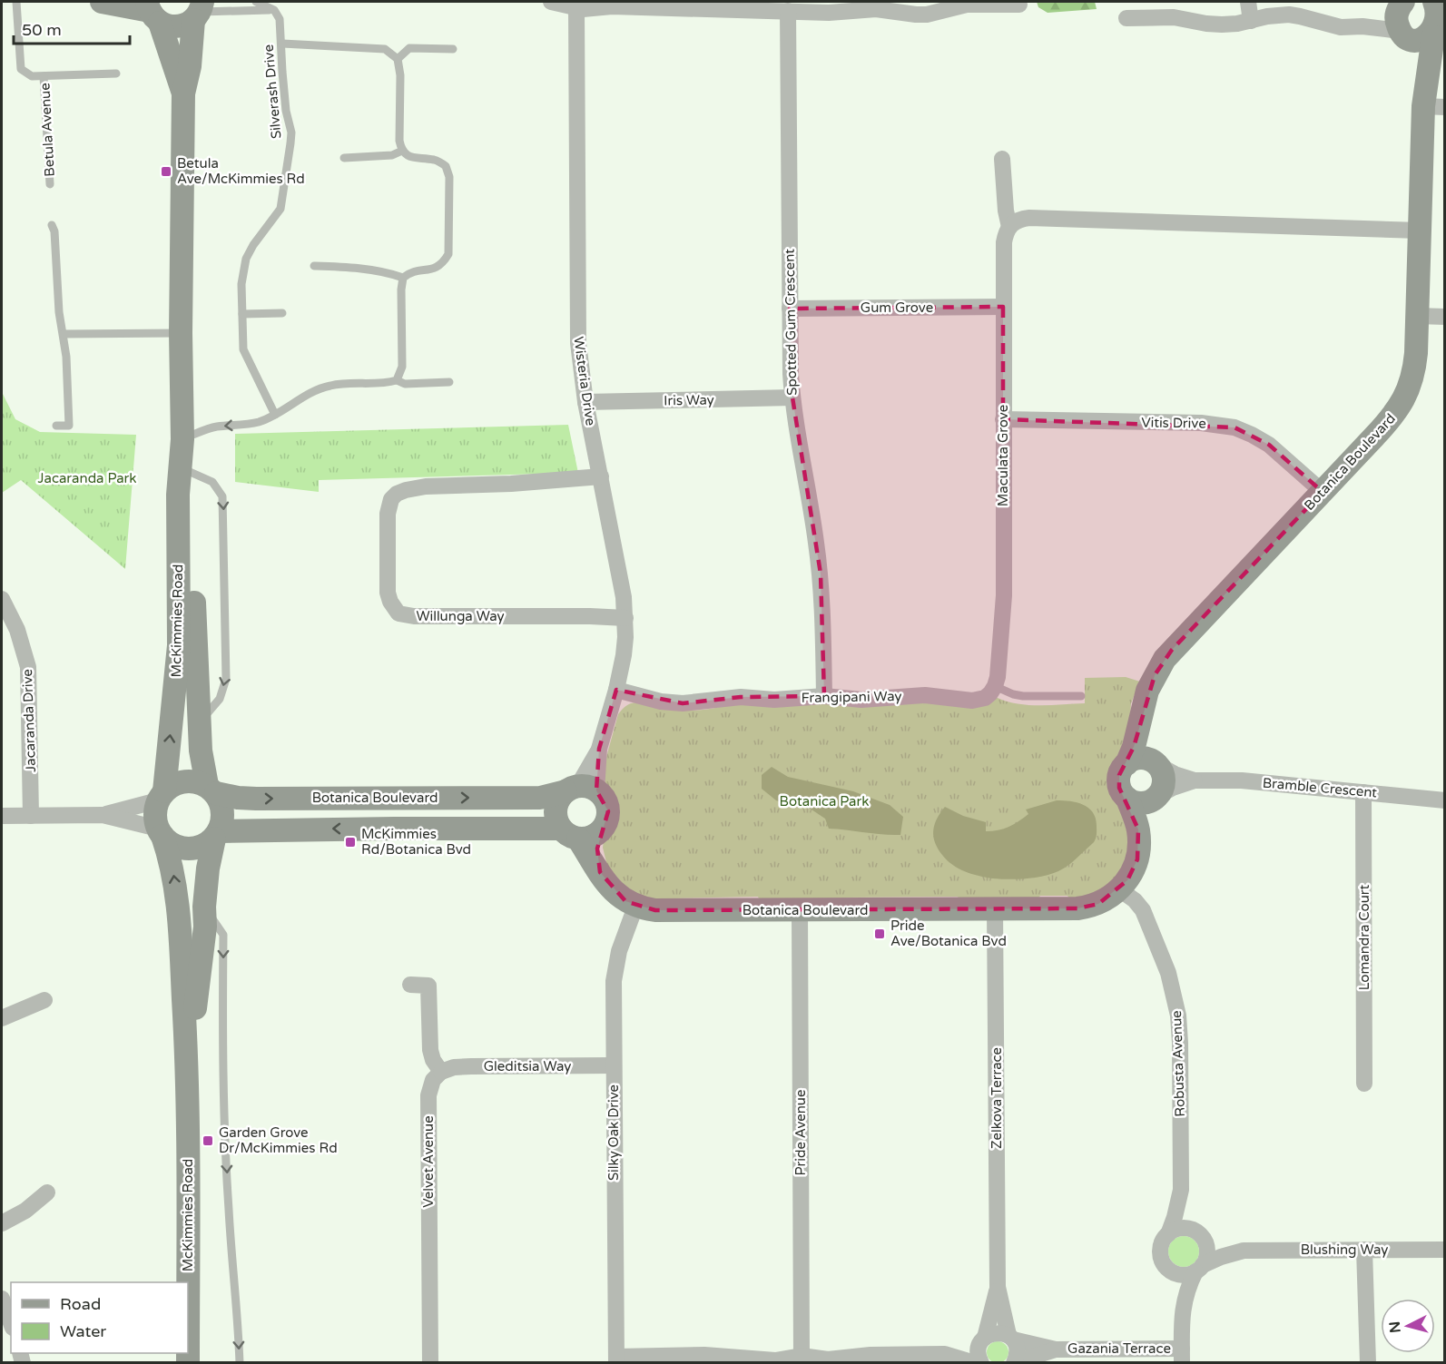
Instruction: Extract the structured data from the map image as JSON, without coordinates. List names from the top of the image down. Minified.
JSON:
{"streets":{"street":["Gum Grove","Spotted Gum Crescent","Wisteria Drive","Iris Way","Vitis Drive","Maculata Grove","Botanica Boulevard","Willunga Way","McKimmies Road","Frangipani Way","Jacaranda Drive","Bramble Crescent","Lomandra Court","Robusta Avenue","Gleditsia Way","Zelkova Terrace","Silky Oak Drive","Pride Avenue","Velvet Avenue","Blushing Way","Gazania Terrace"],"lane":["Silverash Drive","Betula Avenue"]},"crossings":[["Gum Grove","Spotted Gum Crescent"],["Gum Grove","Maculata Grove"],["Spotted Gum Crescent","Iris Way"],["Spotted Gum Crescent","Frangipani Way"],["Wisteria Drive","Iris Way"],["Wisteria Drive","Botanica Boulevard"],["Wisteria Drive","Willunga Way"],["Wisteria Drive","Frangipani Way"],["Vitis Drive","Maculata Grove"],["Vitis Drive","Botanica Boulevard"],["Maculata Grove","Frangipani Way"],["Botanica Boulevard","McKimmies Road"],["Botanica Boulevard","Bramble Crescent"],["Botanica Boulevard","Robusta Avenue"],["Botanica Boulevard","Zelkova Terrace"],["Botanica Boulevard","Silky Oak Drive"],["Botanica Boulevard","Pride Avenue"],["Bramble Crescent","Lomandra Court"],["Robusta Avenue","Blushing Way"],["Gleditsia Way","Silky Oak Drive"],["Gleditsia Way","Velvet Avenue"],["Zelkova Terrace","Gazania Terrace"]],"parks":["Jacaranda Park","Botanica Park"],"places":{"transit":["Betula Ave/McKimmies Rd","McKimmies Rd/Botanica Bvd","Pride Ave/Botanica Bvd","Garden Grove Dr/McKimmies Rd"]},"legend":["Road","Water"],"scale_bar":"50 m","north":"left"}
